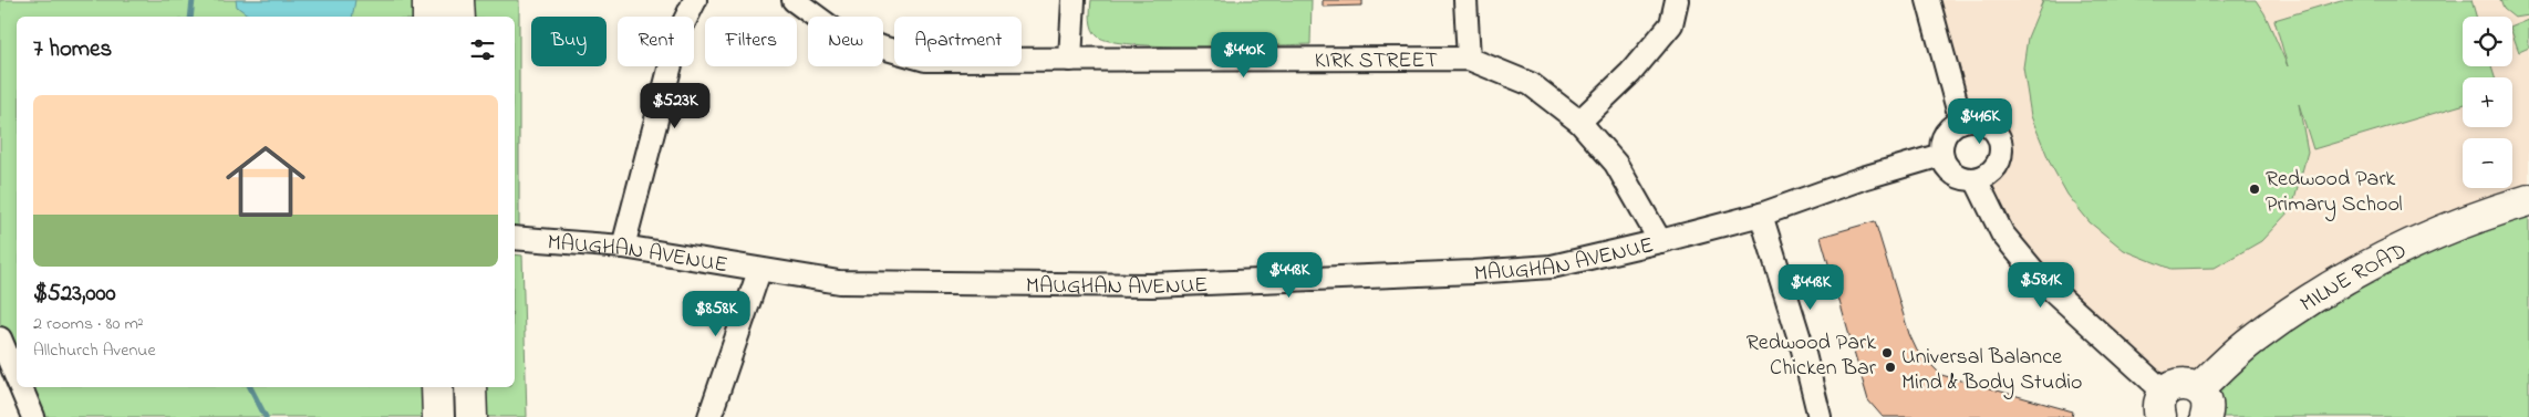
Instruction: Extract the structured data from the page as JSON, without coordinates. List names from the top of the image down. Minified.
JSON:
{"streets":{"main road":["MILNE ROAD"],"street":["KIRK STREET","MAUGHAN AVENUE"]},"crossings":[["KIRK STREET","MAUGHAN AVENUE"]],"places":["Redwood Park Primary School","Redwood Park Chicken Bar","Universal Balance Mind & Body Studio"],"page":{"map_buttons":["+","−"],"chip":["Buy","Rent","Filters","New","Apartment"],"heading":"7 homes","price":["$440K","$523K","$416K","$448K","$581K","$448K","$858K"],"list":[{"name":"$523,000","note":"2 rooms · 80 m² · Allchurch Avenue"}]}}
